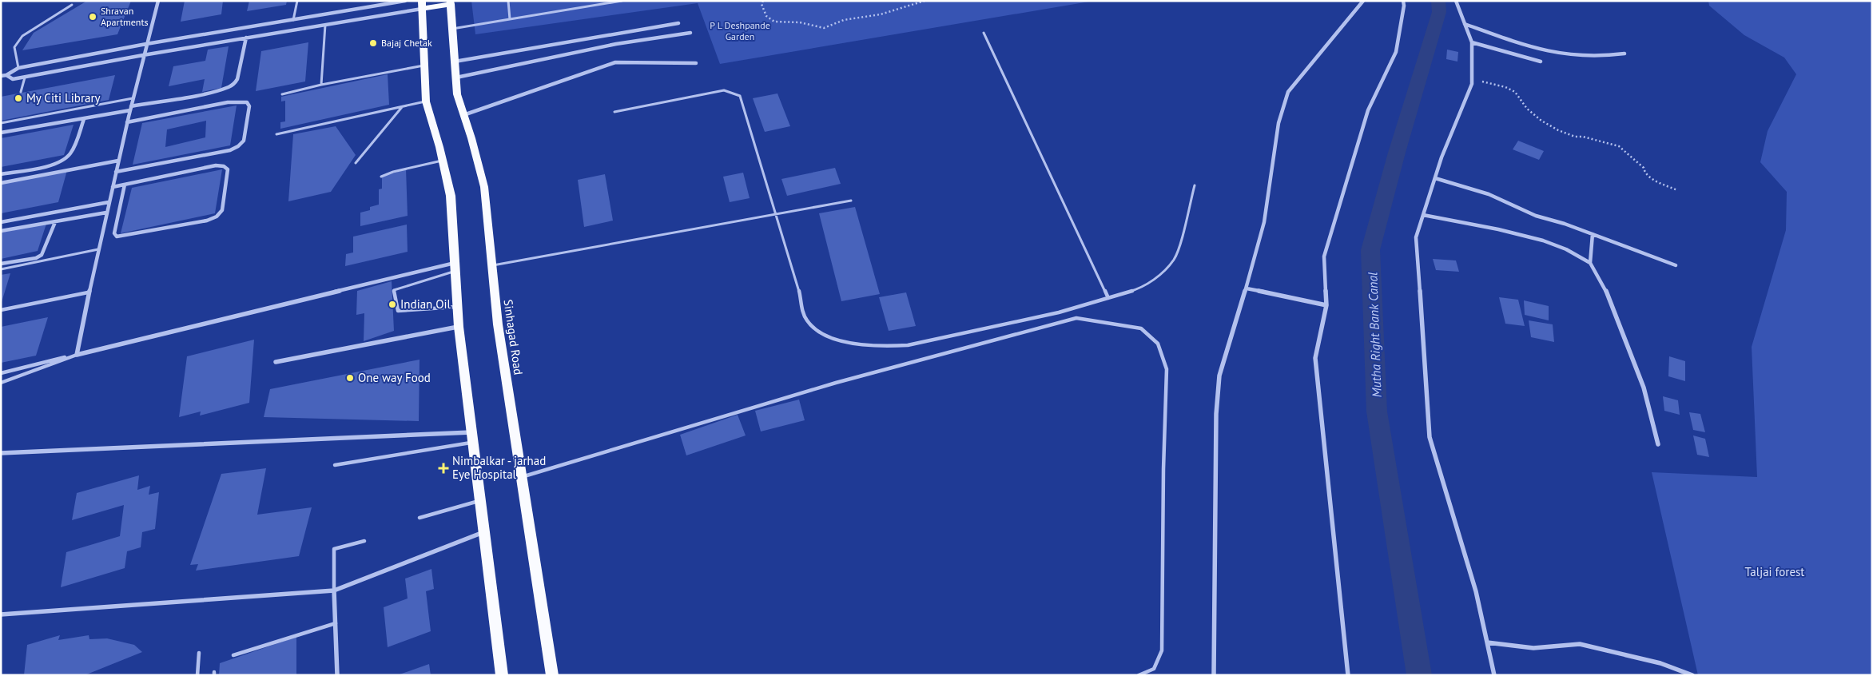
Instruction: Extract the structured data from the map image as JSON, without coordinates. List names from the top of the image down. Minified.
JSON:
{"streets":{"main road":["Sinhagad Road"]},"water":["Mutha Right Bank Canal"],"parks":["P L Deshpande Garden","Taljai forest"],"places":{"other":["Shravan Apartments","Bajaj Chetak","My Citi Library","Indian Oil","One way Food"],"health":["Nimbalkar - jarhad Eye Hospital"]}}
